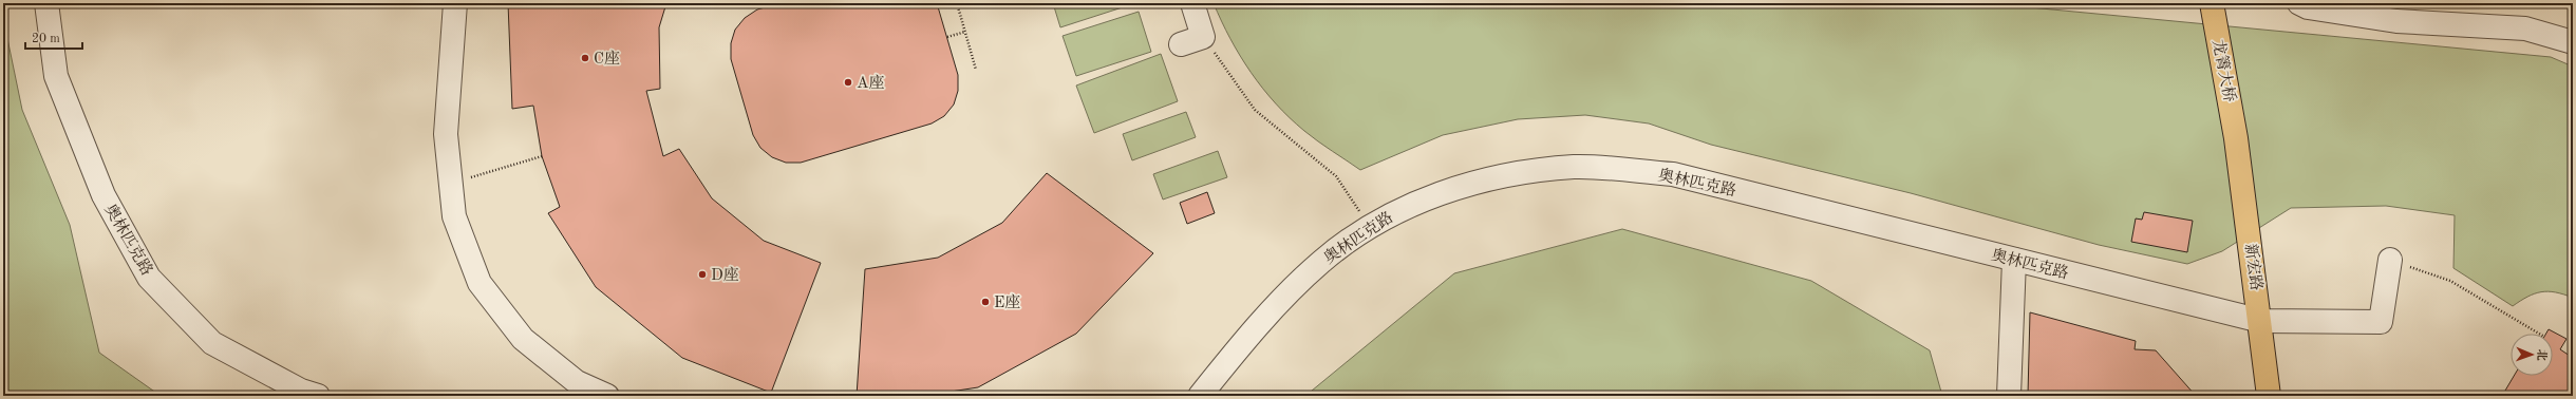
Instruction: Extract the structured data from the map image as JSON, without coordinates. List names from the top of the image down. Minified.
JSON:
{"streets":{"main road":["龙箐大桥","新宏路"],"street":["奥林匹克路"]},"crossings":[["龙箐大桥","新宏路"],["奥林匹克路","新宏路"]],"places":["C座","A座","D座","E座"],"scale_bar":"20 m","north":"right"}
